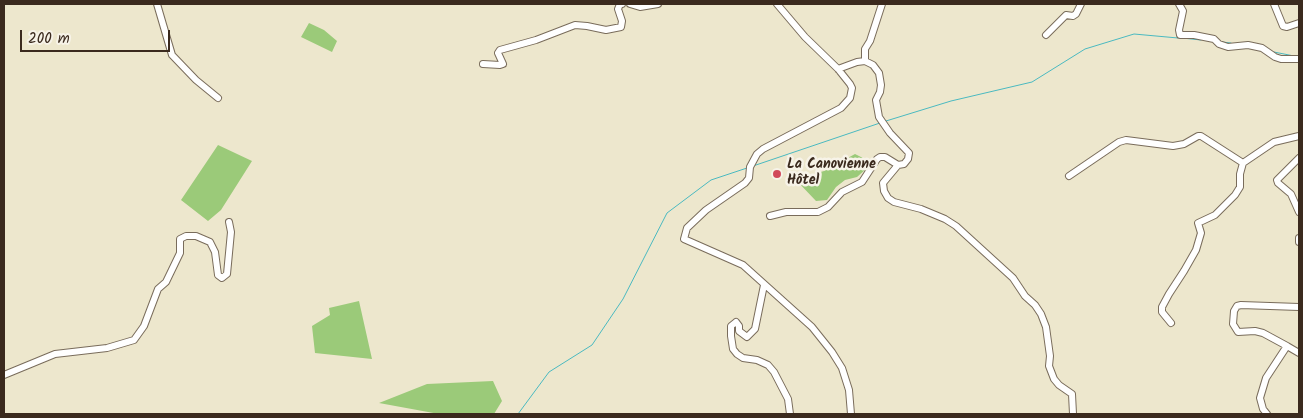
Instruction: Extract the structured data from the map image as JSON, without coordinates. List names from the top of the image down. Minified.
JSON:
{"places":["La Canovienne Hôtel"],"scale_bar":"200 m"}
